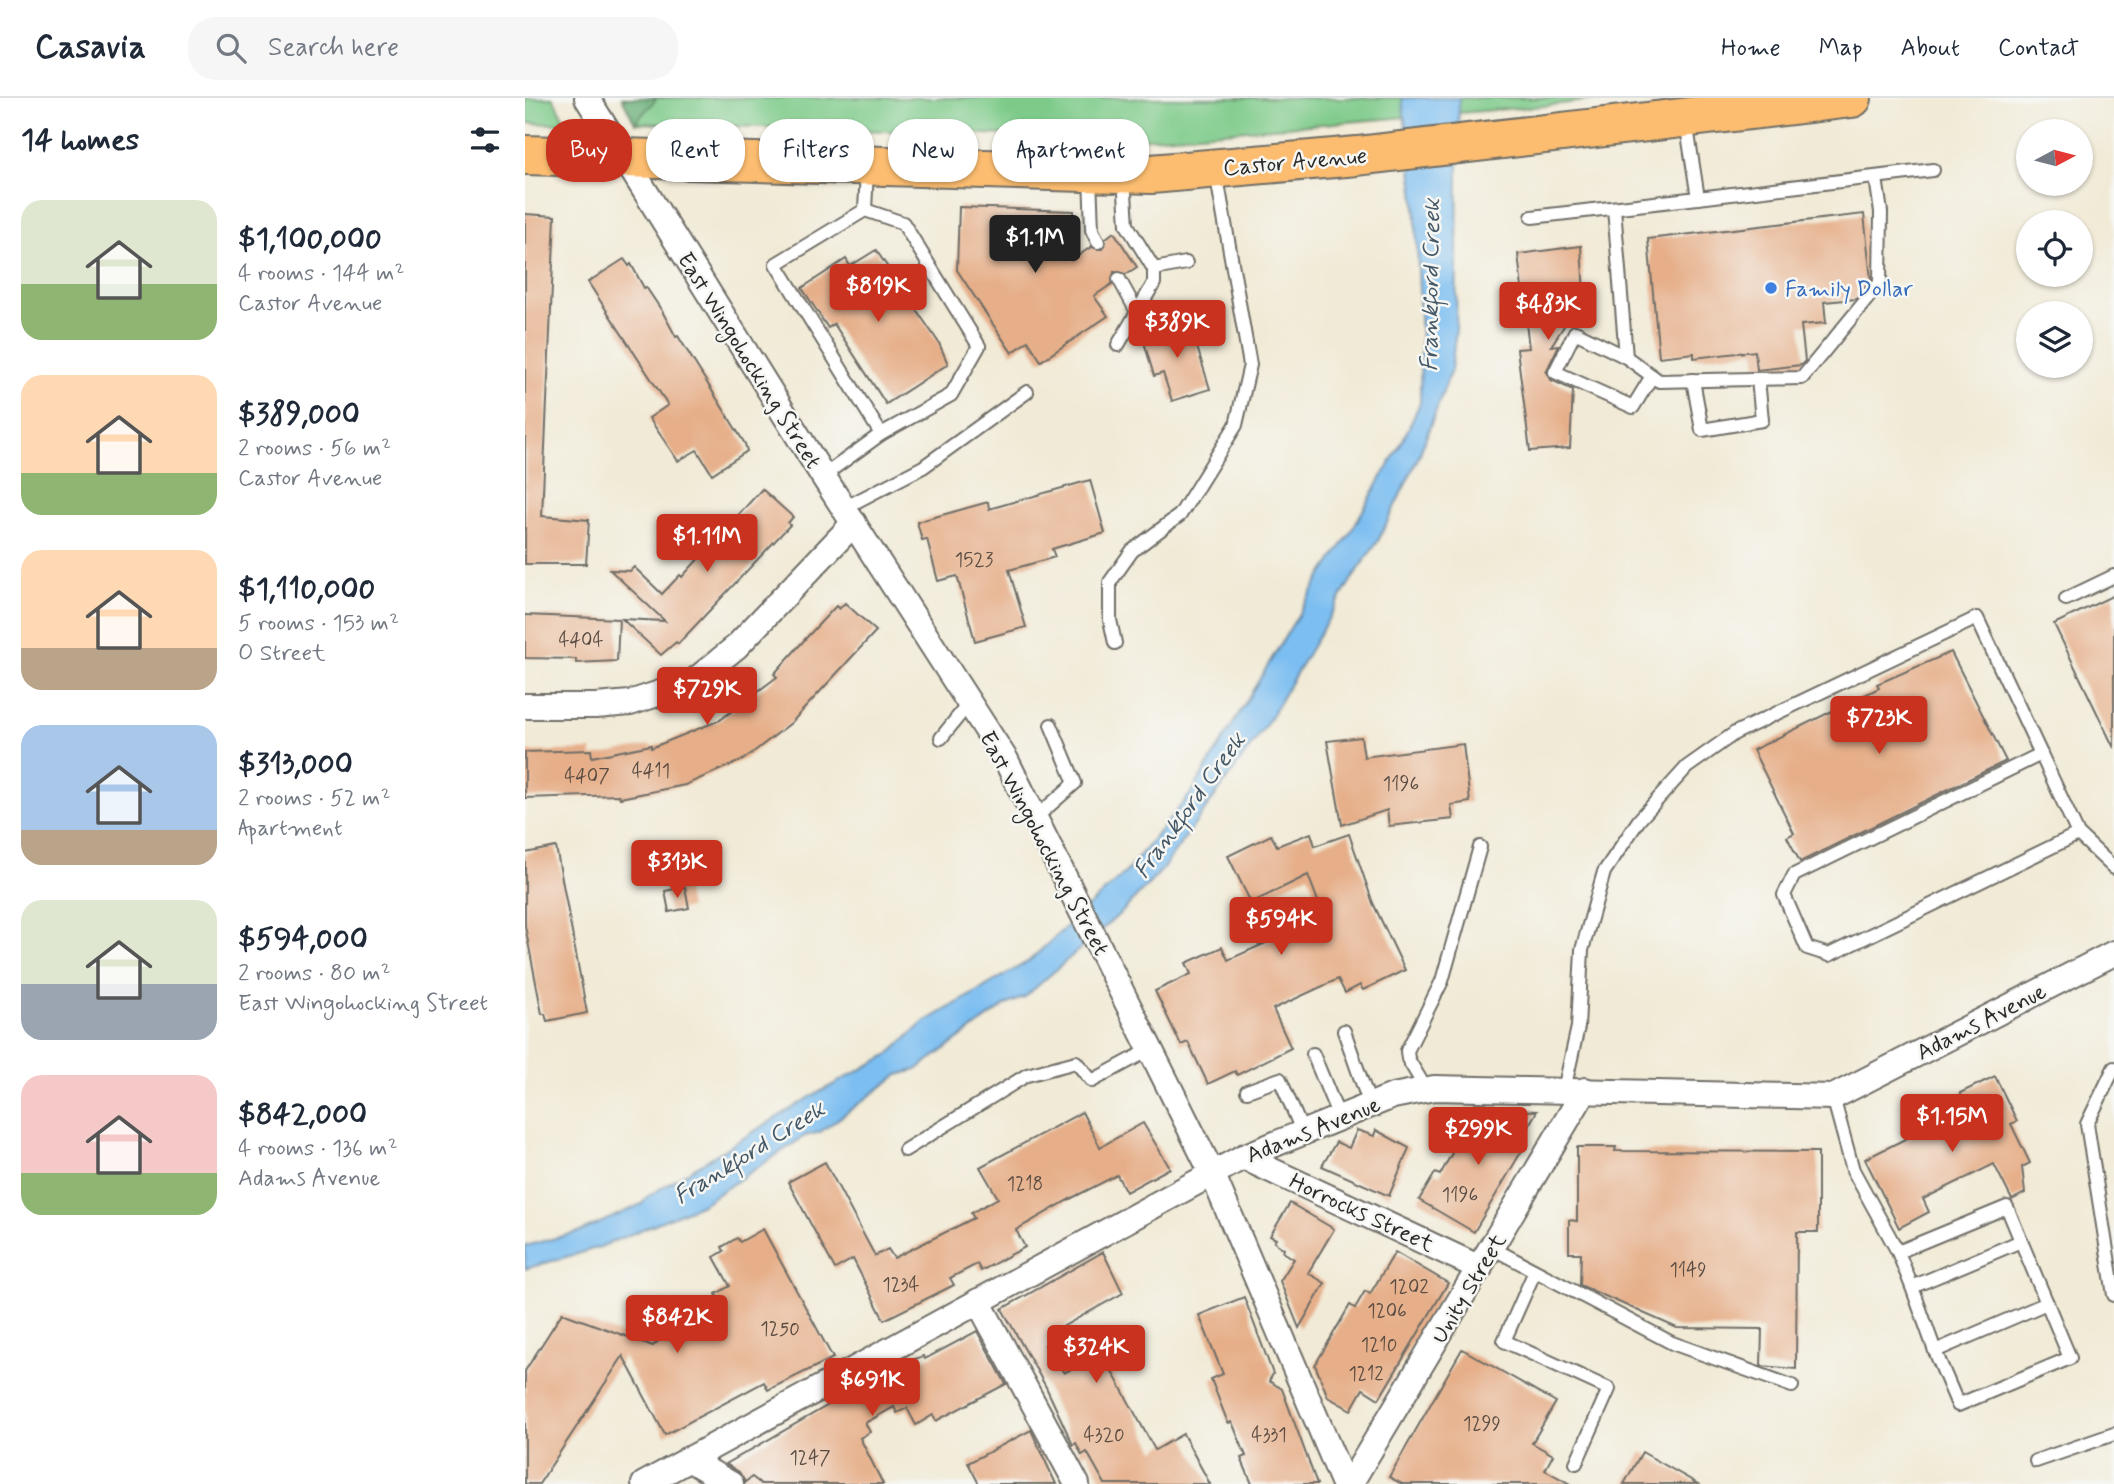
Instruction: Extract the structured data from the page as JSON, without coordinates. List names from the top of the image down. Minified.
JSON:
{"streets":{"main road":["Castor Avenue"],"street":["East Wingohocking Street","Adams Avenue","Horrocks Street","Unity Street"]},"crossings":[["East Wingohocking Street","Adams Avenue"],["Adams Avenue","Horrocks Street"],["Adams Avenue","Unity Street"],["Horrocks Street","Unity Street"]],"water":["Frankford Creek"],"places":["Family Dollar"],"house_numbers":["1523","4404","4411","4407","1196","1218","1196","1149","1234","1202","1206","1250","1210","1212","1299","4320","4331","1247"],"north":"right","page":{"header":"Casavia","search":"Search here","nav":["Home","Map","About","Contact"],"heading":"14 homes","chip":["Buy","Rent","Filters","New","Apartment"],"list":[{"name":"$1,100,000","note":"4 rooms · 144 m² · Castor Avenue"},{"name":"$389,000","note":"2 rooms · 56 m² · Castor Avenue"},{"name":"$1,110,000","note":"5 rooms · 153 m² · O Street"},{"name":"$313,000","note":"2 rooms · 52 m² · Apartment"},{"name":"$594,000","note":"2 rooms · 80 m² · East Wingohocking Street"},{"name":"$842,000","note":"4 rooms · 136 m² · Adams Avenue"}],"price":["$1.1M","$819K","$483K","$389K","$1.11M","$729K","$723K","$313K","$594K","$1.15M","$299K","$842K","$324K","$691K"]}}
